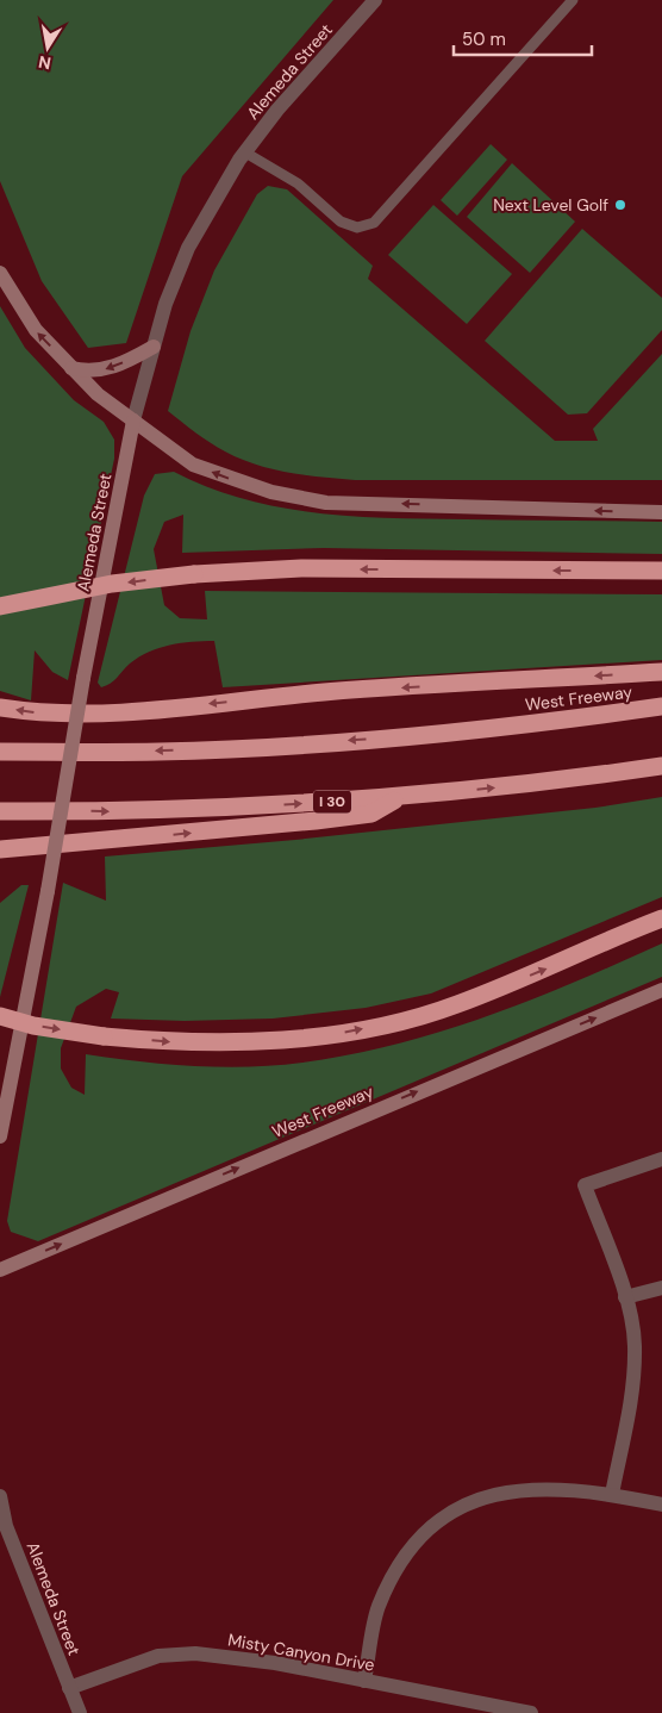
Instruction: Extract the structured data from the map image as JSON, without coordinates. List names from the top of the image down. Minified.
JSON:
{"streets":{"highway":["West Freeway","I 30"],"main road":["Alemeda Street"],"street":["Misty Canyon Drive"]},"crossings":[["Alemeda Street","Misty Canyon Drive"]],"places":["Next Level Golf"],"scale_bar":"50 m","north":"bottom"}
